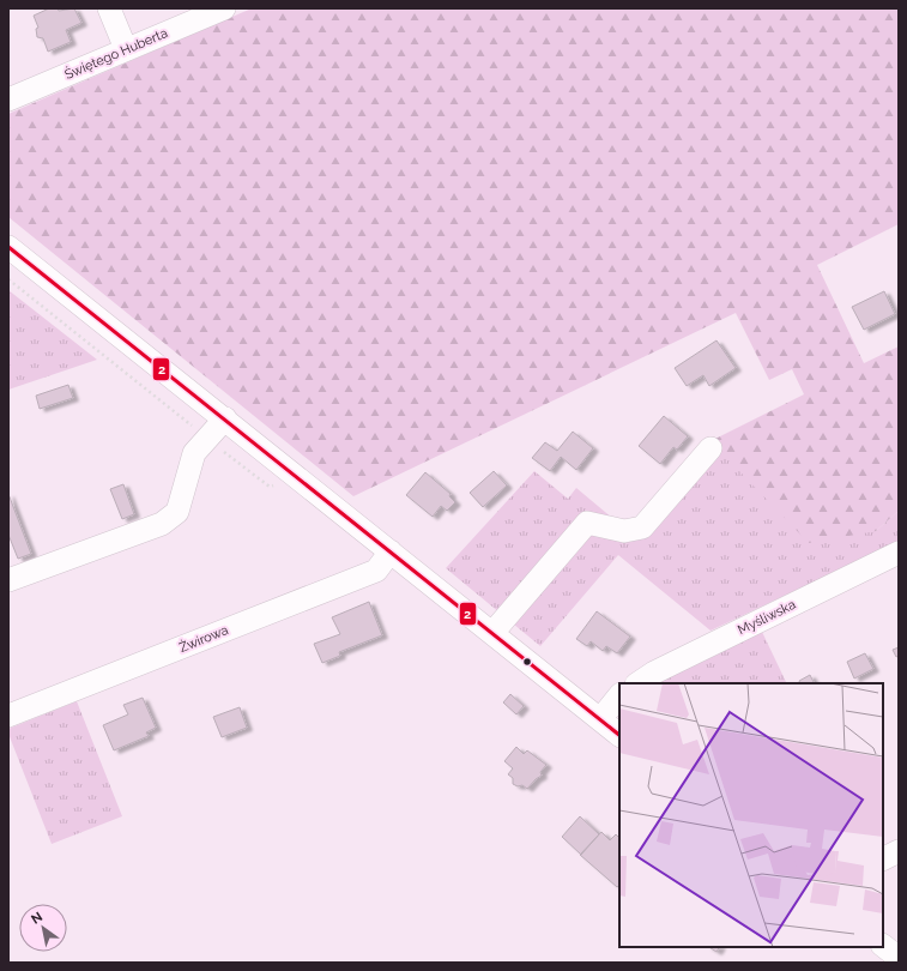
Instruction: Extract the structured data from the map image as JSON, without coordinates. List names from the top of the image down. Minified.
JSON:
{"streets":{"street":["Świętego Huberta","Myśliwska","Żwirowa"]},"lines":["transit line 2"],"north":"top left"}
